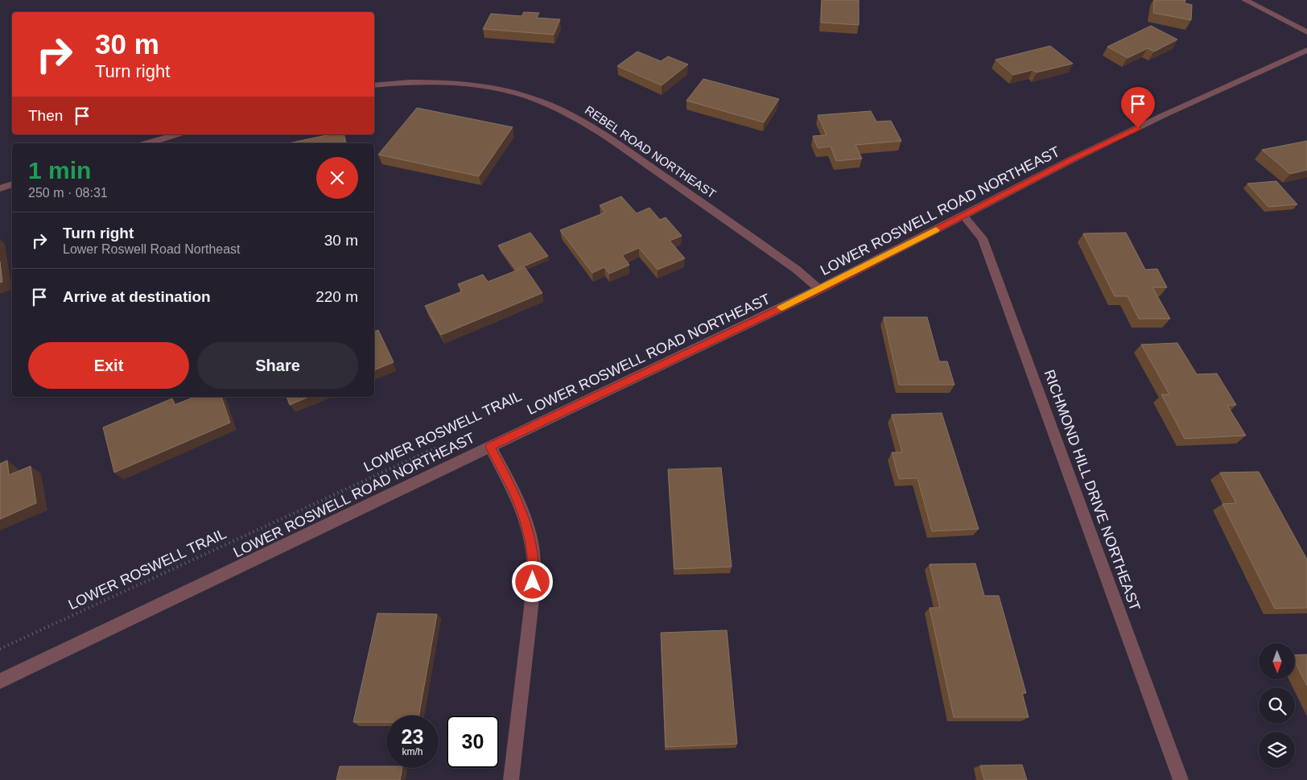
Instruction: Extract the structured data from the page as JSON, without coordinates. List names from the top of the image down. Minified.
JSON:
{"streets":{"street":["REBEL ROAD NORTHEAST","LOWER ROSWELL ROAD NORTHEAST","RICHMOND HILL DRIVE NORTHEAST"],"path":["LOWER ROSWELL TRAIL"]},"crossings":[["REBEL ROAD NORTHEAST","LOWER ROSWELL ROAD NORTHEAST"],["LOWER ROSWELL ROAD NORTHEAST","RICHMOND HILL DRIVE NORTHEAST"]],"north":"bottom","page":{"turn":["30 m","Turn right"],"then":"Then","heading":["1 min","250 m · 08:31"],"list":[{"name":"Turn right","note":"Lower Roswell Road Northeast","value":"30 m"},{"name":"Arrive at destination","value":"220 m"}],"buttons":["Exit","Share"],"speed":"23 km/h","limit":"30"}}
